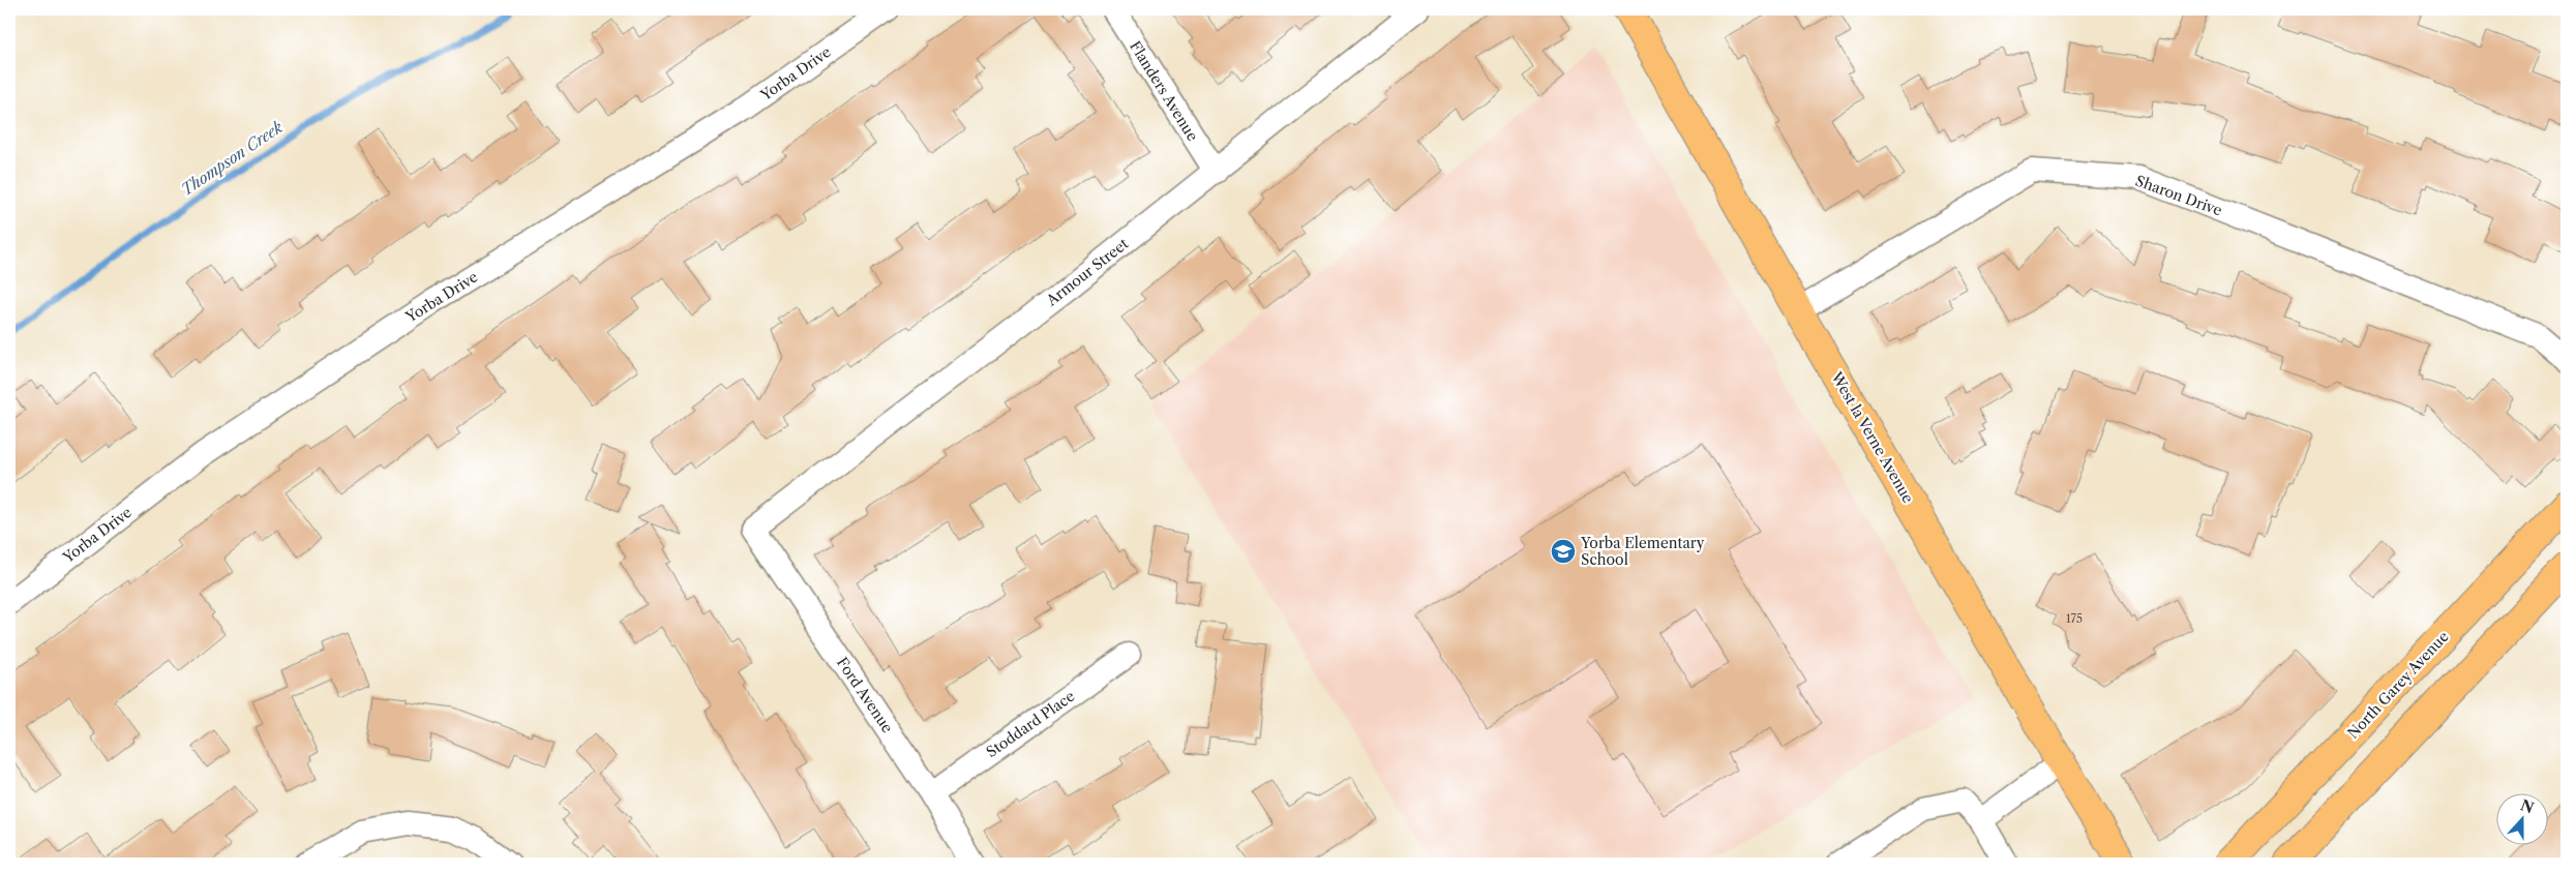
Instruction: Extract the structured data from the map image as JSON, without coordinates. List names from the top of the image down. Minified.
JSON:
{"streets":{"main road":["West la Verne Avenue","North Garey Avenue"],"street":["Yorba Drive","Flanders Avenue","Sharon Drive","Armour Street","Ford Avenue","Stoddard Place"]},"crossings":[["Flanders Avenue","Armour Street"],["Sharon Drive","West la Verne Avenue"],["Armour Street","Ford Avenue"],["Ford Avenue","Stoddard Place"]],"water":["Thompson Creek"],"places":{"school or university":["Yorba Elementary School"]},"house_numbers":["175"],"north":"top"}
